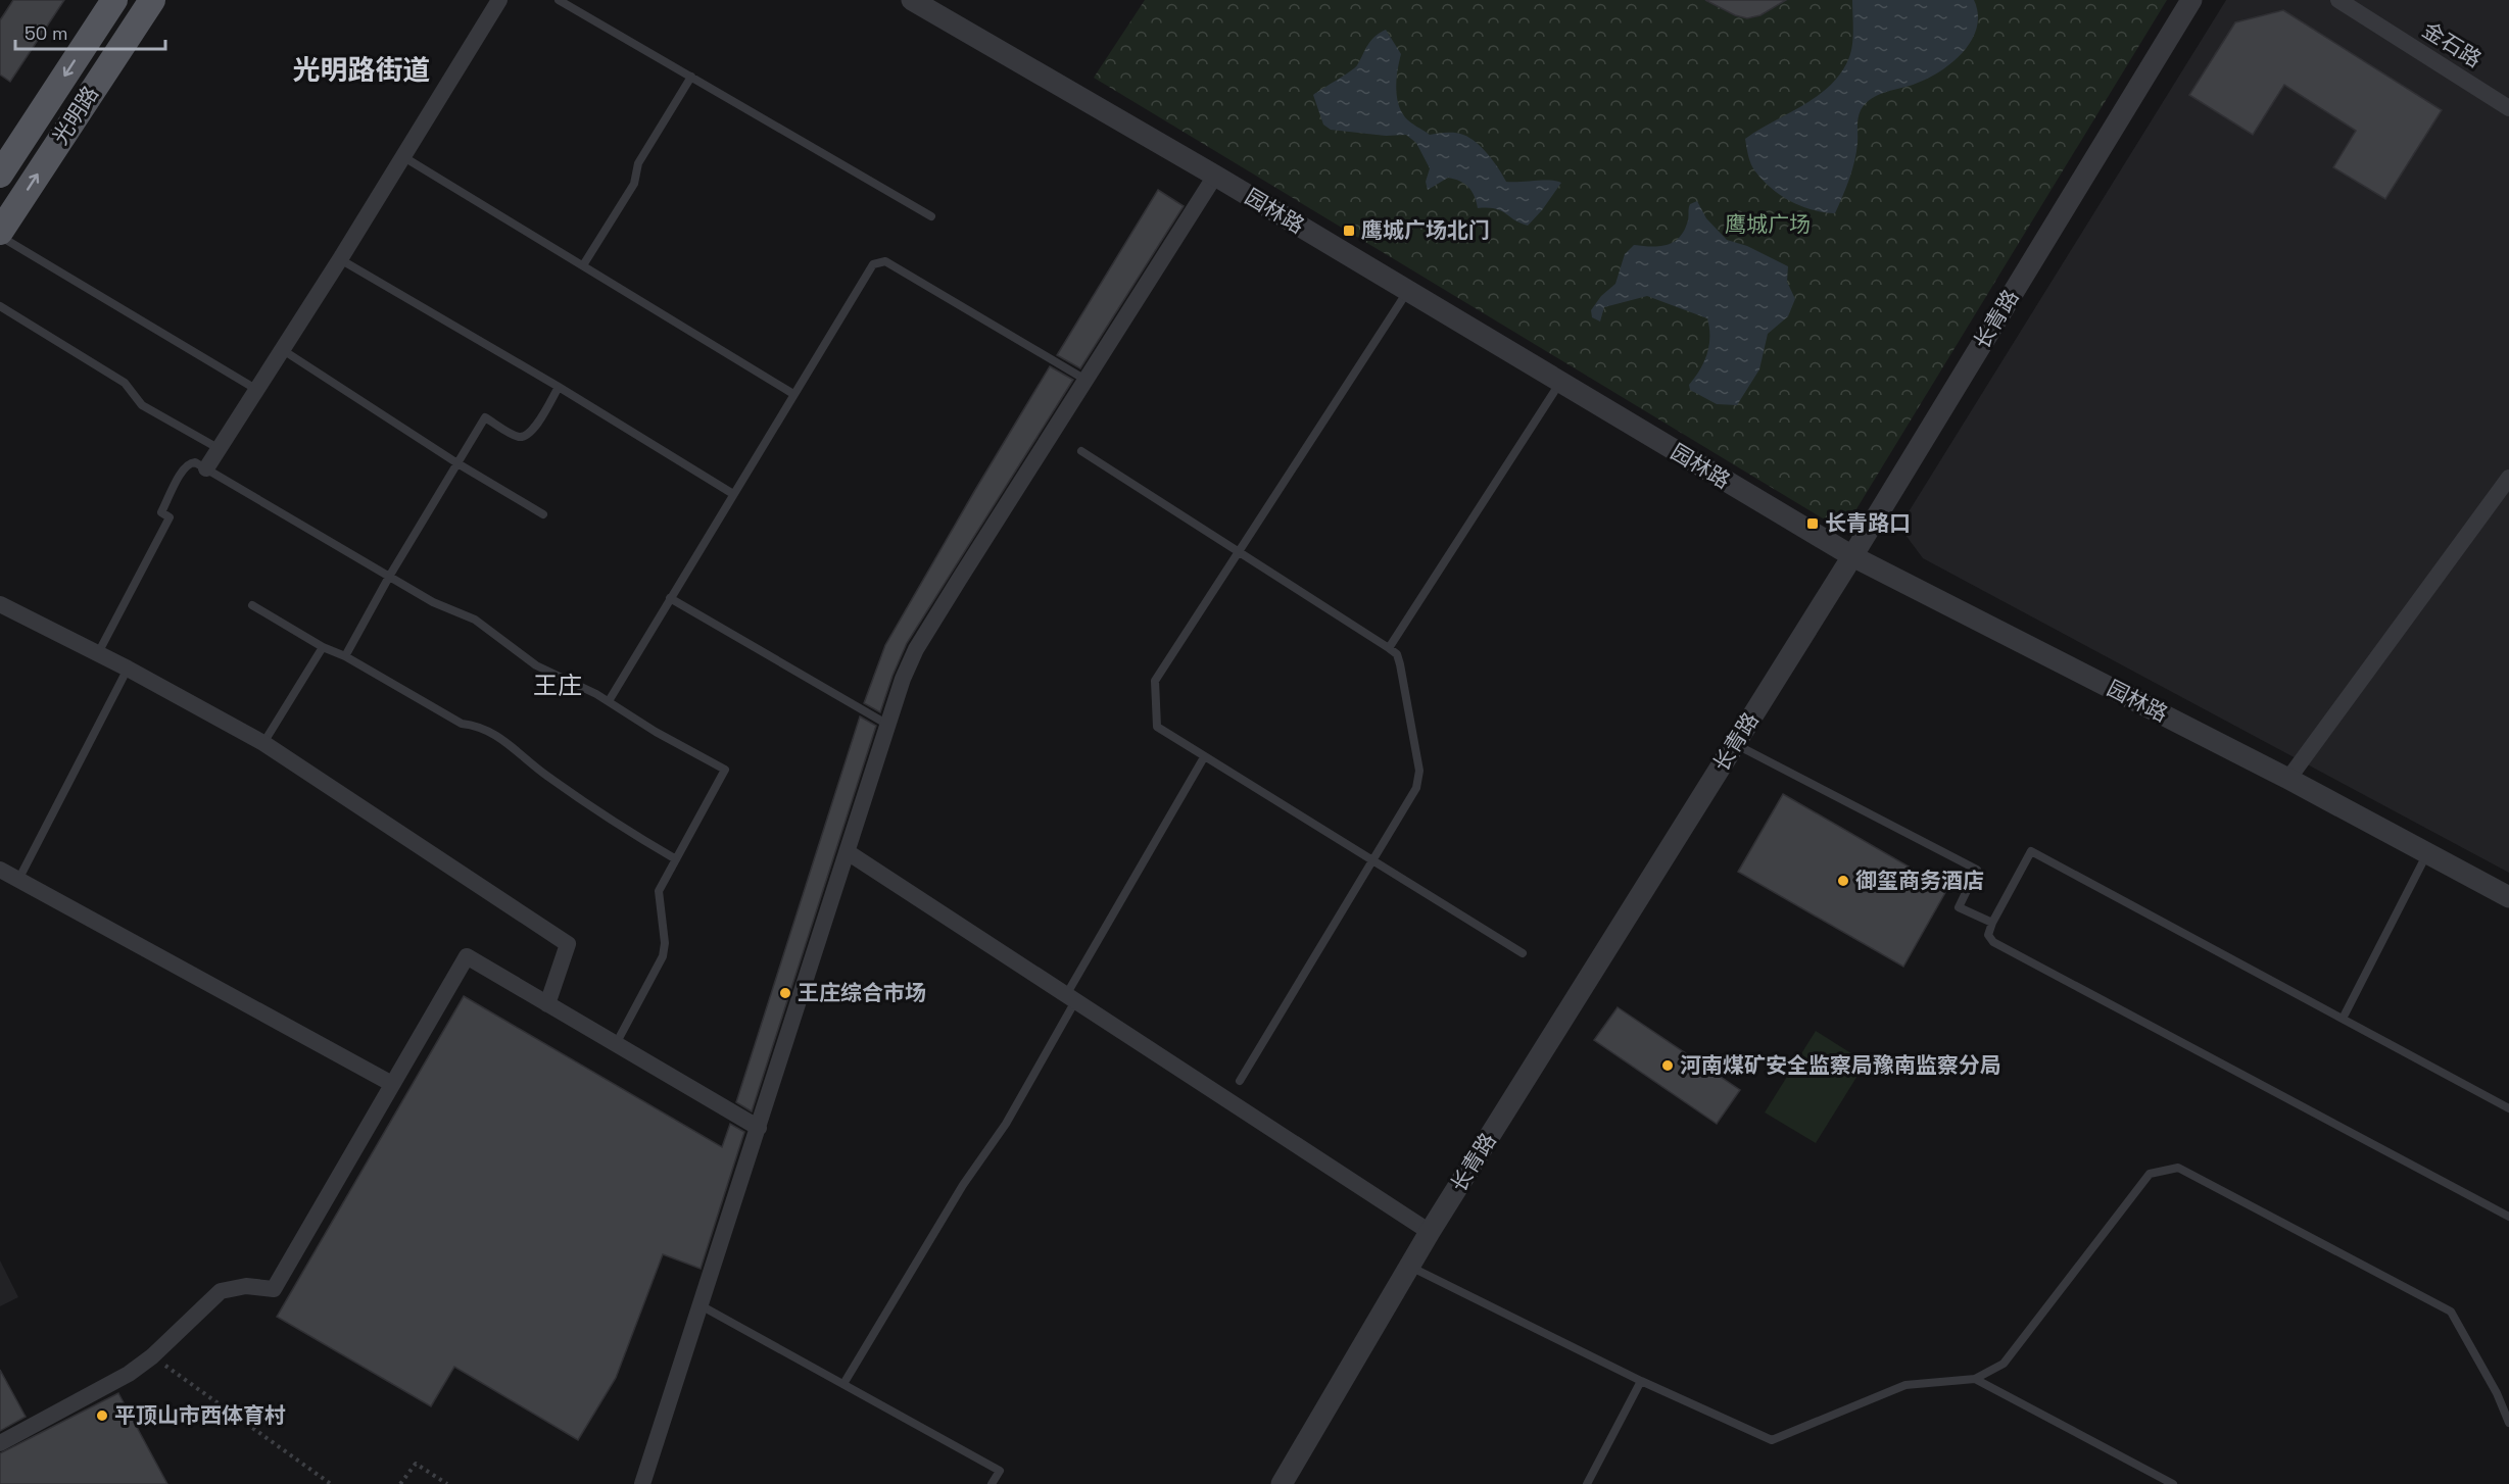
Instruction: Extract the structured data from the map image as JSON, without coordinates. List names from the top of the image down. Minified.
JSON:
{"streets":{"main road":["光明路"],"street":["金石路","园林路","长青路"]},"crossings":[["园林路","长青路"]],"districts":["光明路街道","王庄"],"parks":["鹰城广场"],"places":{"transit":["鹰城广场北门","长青路口"],"other":["御玺商务酒店","王庄综合市场","河南煤矿安全监察局豫南监察分局","平顶山市西体育村"]},"scale_bar":"50 m"}
